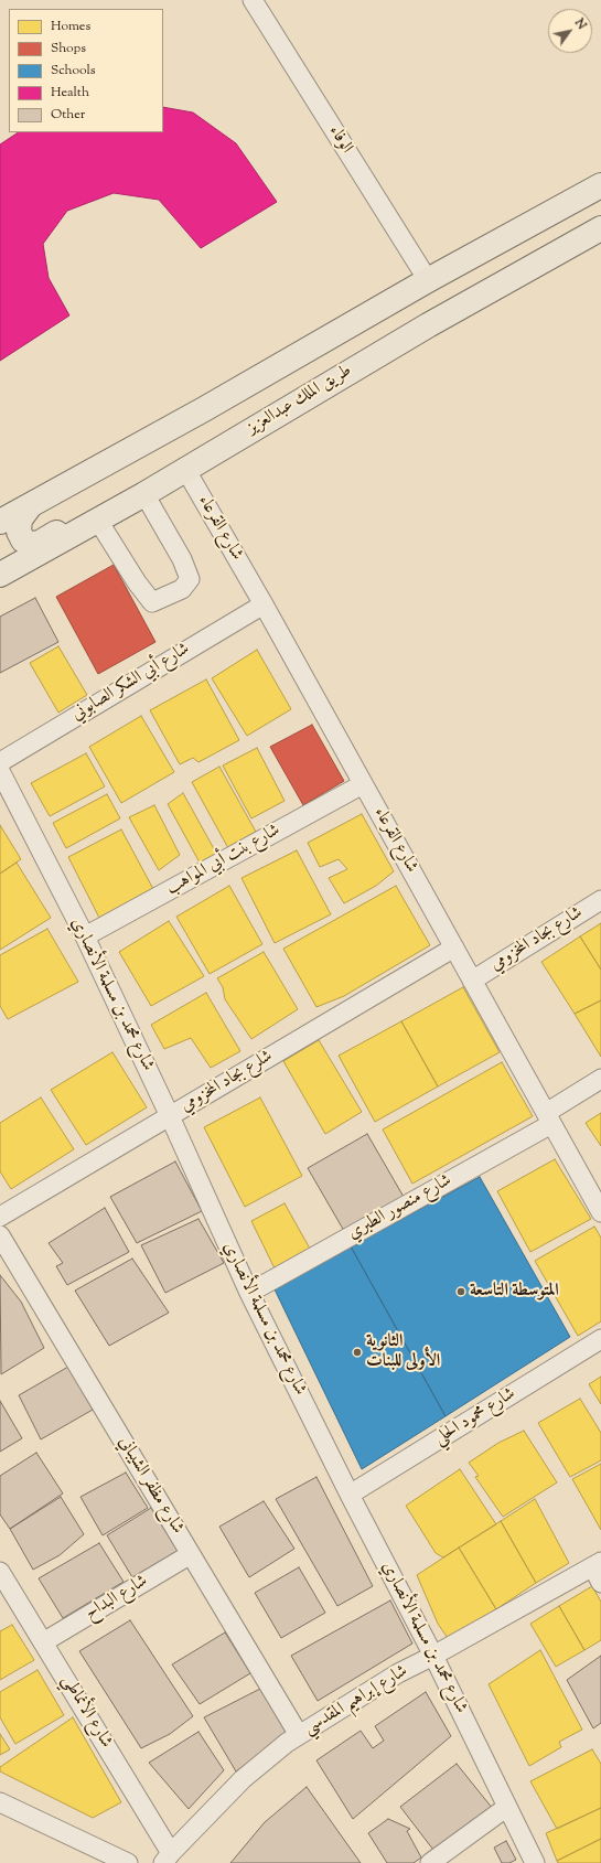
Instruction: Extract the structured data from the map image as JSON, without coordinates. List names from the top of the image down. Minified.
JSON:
{"streets":{"main road":["طريق الملك عبدالعزيز"],"street":["الوفاء","شارع القرعاء","شارع أبي الشكر الصابوني","شارع بنت أبي المواهب","شارع بجاد المخزومي","شارع محمد بن مسلمة الأنصاري","شلرع بجاد المخزومي","شارع منصور الطبري","شارع محمود الحلي","شارع مظفر الشيباني","شارع البداح","شارع إبراهيم المقدسي","شارع الأنماطي"]},"crossings":[["طريق الملك عبدالعزيز","شارع القرعاء"],["شارع القرعاء","شارع أبي الشكر الصابوني"],["شارع القرعاء","شارع بنت أبي المواهب"],["شارع القرعاء","شارع بجاد المخزومي"],["شارع القرعاء","شلرع بجاد المخزومي"],["شارع القرعاء","شارع منصور الطبري"],["شارع بنت أبي المواهب","شارع محمد بن مسلمة الأنصاري"],["شارع محمد بن مسلمة الأنصاري","شلرع بجاد المخزومي"],["شارع محمد بن مسلمة الأنصاري","شارع منصور الطبري"],["شارع محمد بن مسلمة الأنصاري","شارع محمود الحلي"],["شارع محمد بن مسلمة الأنصاري","شارع إبراهيم المقدسي"],["شارع مظفر الشيباني","شارع البداح"],["شارع مظفر الشيباني","شارع إبراهيم المقدسي"],["شارع البداح","شارع الأنماطي"],["شارع إبراهيم المقدسي","شارع الأنماطي"]],"places":["المتوسطة التاسعة","الثانوية الأولى للبنات"],"legend":["Homes","Shops","Schools","Health","Other"],"north":"top right"}
